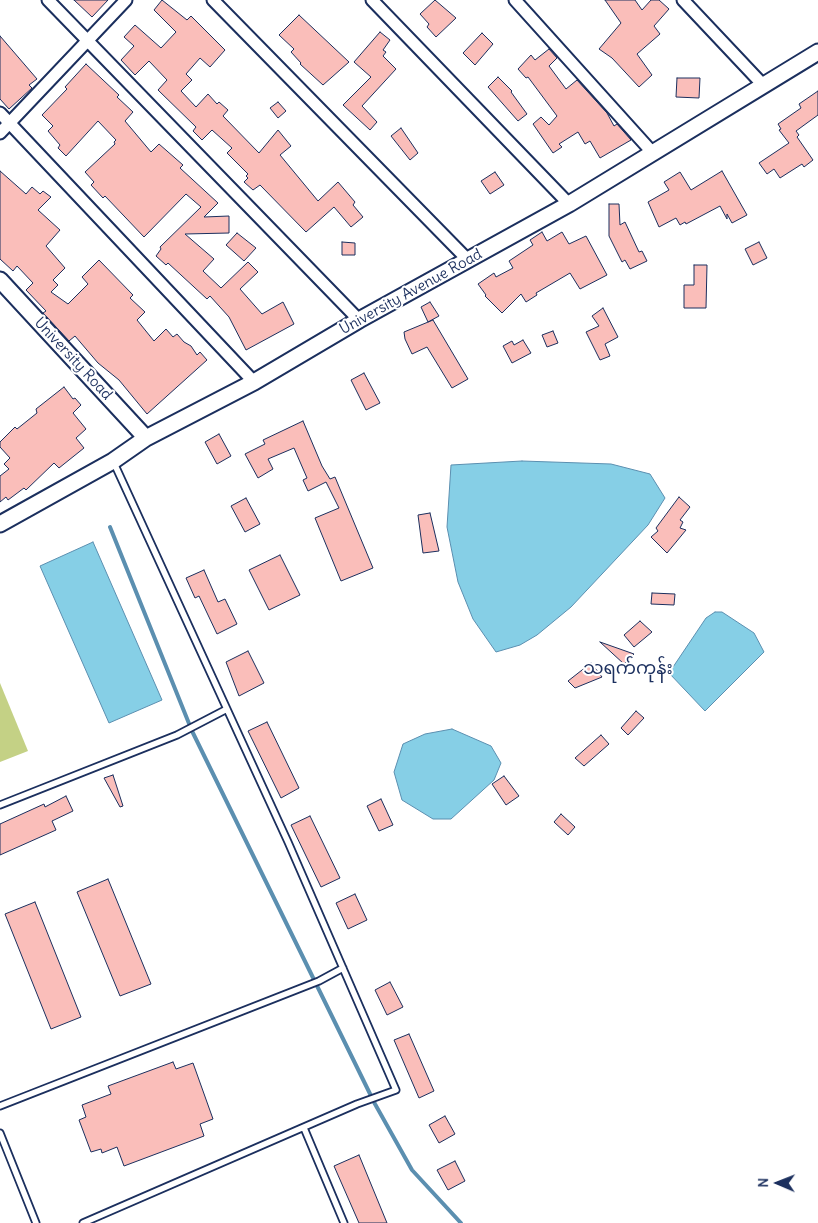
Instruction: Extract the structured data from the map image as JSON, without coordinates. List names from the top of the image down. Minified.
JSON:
{"streets":{"main road":["University Avenue Road","University Road"]},"crossings":[["University Avenue Road","University Road"]],"districts":["သရက်ကုန်း"],"north":"left"}
